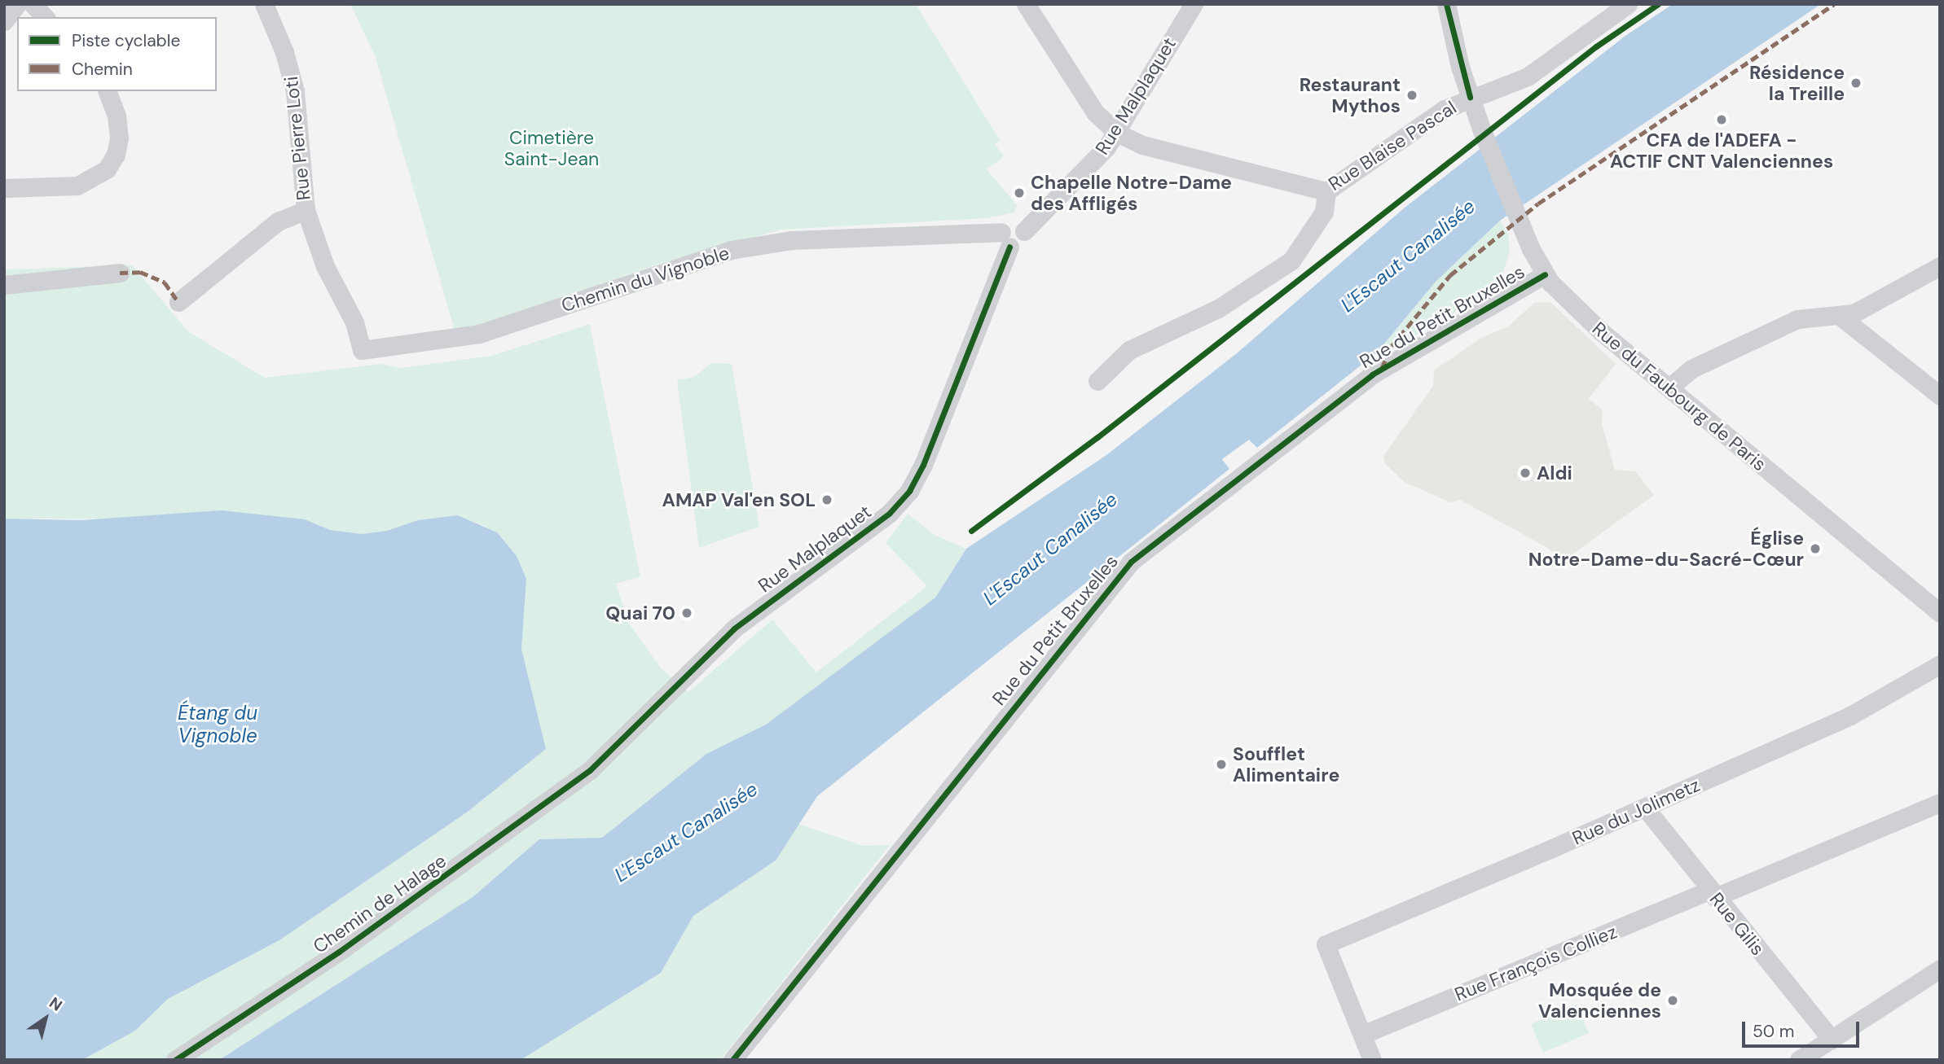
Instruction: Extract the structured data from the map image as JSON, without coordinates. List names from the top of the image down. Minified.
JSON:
{"streets":{"street":["Rue Malplaquet","Rue Pierre Loti","Rue Blaise Pascal","Chemin du Vignoble","Rue du Petit Bruxelles","Rue du Faubourg de Paris","Rue du Jolimetz","Chemin de Halage","Rue Gilis","Rue François Colliez"]},"crossings":[["Rue Malplaquet","Rue Blaise Pascal"],["Rue Malplaquet","Chemin du Vignoble"],["Rue Malplaquet","Chemin de Halage"],["Rue Pierre Loti","Chemin du Vignoble"],["Rue Blaise Pascal","Rue du Faubourg de Paris"],["Rue du Petit Bruxelles","Rue du Faubourg de Paris"],["Rue du Jolimetz","Rue Gilis"],["Rue du Jolimetz","Rue François Colliez"],["Rue Gilis","Rue François Colliez"]],"water":["L'Escaut Canalisée","Étang du Vignoble"],"parks":["Cimetière Saint-Jean"],"places":["Résidence la Treille","Restaurant Mythos","CFA de l'ADEFA - ACTIF CNT Valenciennes","Chapelle Notre-Dame des Affligés","Aldi","AMAP Val'en SOL","Église Notre-Dame-du-Sacré-Cœur","Quai 70","Soufflet Alimentaire","Mosquée de Valenciennes"],"legend":["Piste cyclable","Chemin"],"scale_bar":"50 m","north":"top right"}
